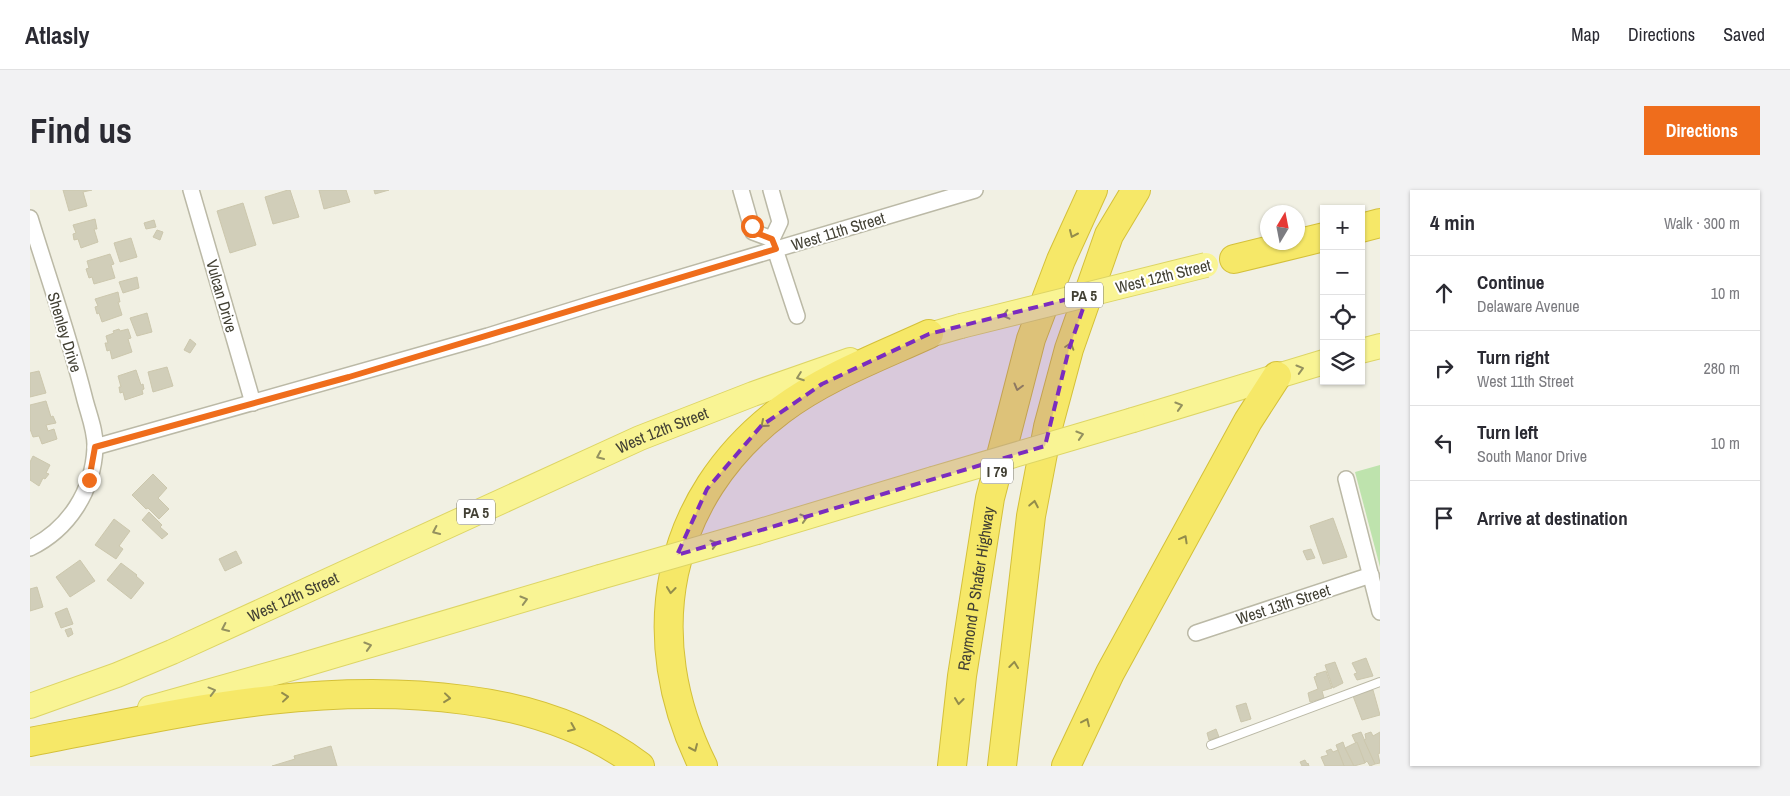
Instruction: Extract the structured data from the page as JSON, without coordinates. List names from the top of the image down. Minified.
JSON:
{"streets":{"highway":["I 79","Raymond P Shafer Highway"],"main road":["West 12th Street","PA 5"],"street":["West 11th Street","Vulcan Drive","Shenley Drive","West 13th Street"]},"crossings":[["West 11th Street","Vulcan Drive"],["West 11th Street","Shenley Drive"]],"north":"top","page":{"header":"Atlasly","nav":["Map","Directions","Saved"],"buttons":"Directions","title":"Find us","heading":["4 min","Walk · 300 m"],"map_buttons":["+","−"],"list":[["Continue","Delaware Avenue","10 m"],["Turn right","West 11th Street","280 m"],["Turn left","South Manor Drive","10 m"],"Arrive at destination"]}}
